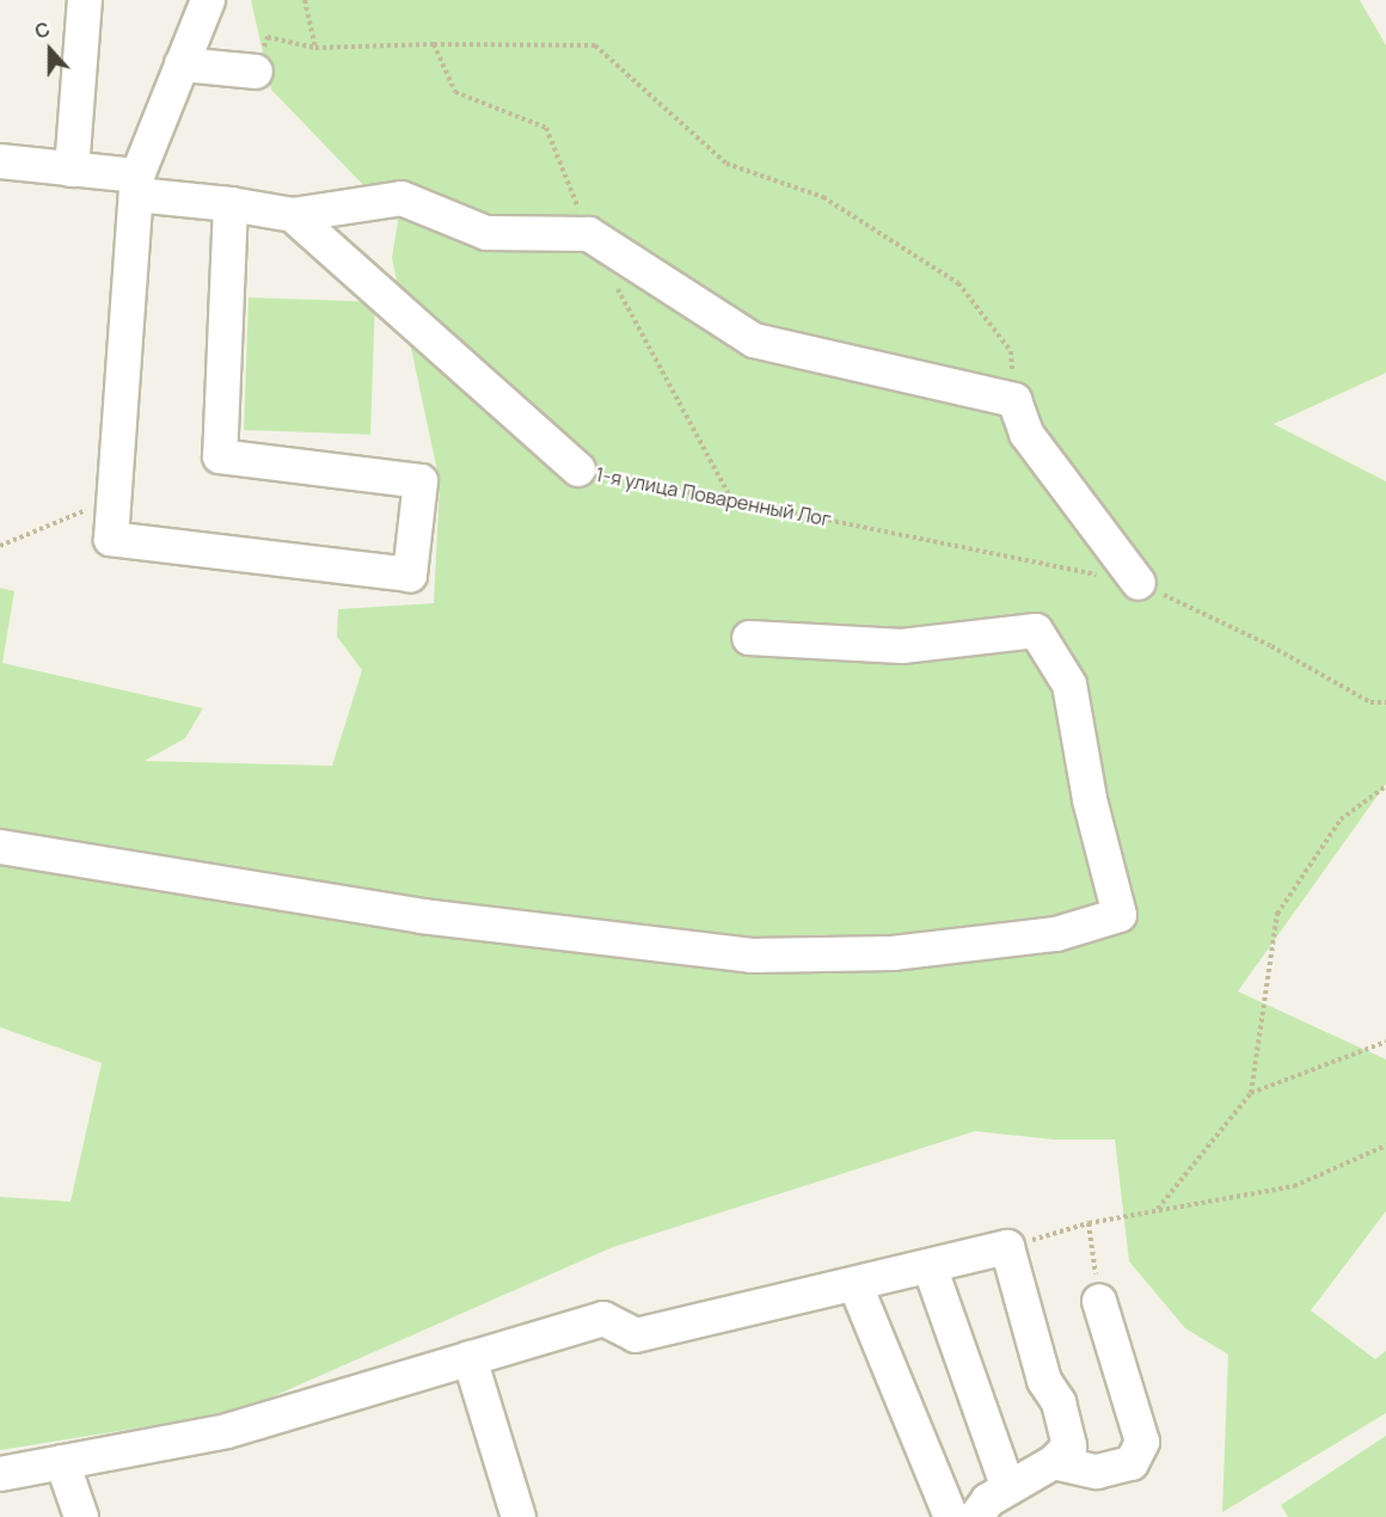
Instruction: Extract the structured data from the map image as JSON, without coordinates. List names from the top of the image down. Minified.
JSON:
{"streets":{"street":["1-я улица Поваренный Лог"]},"north":"top"}
